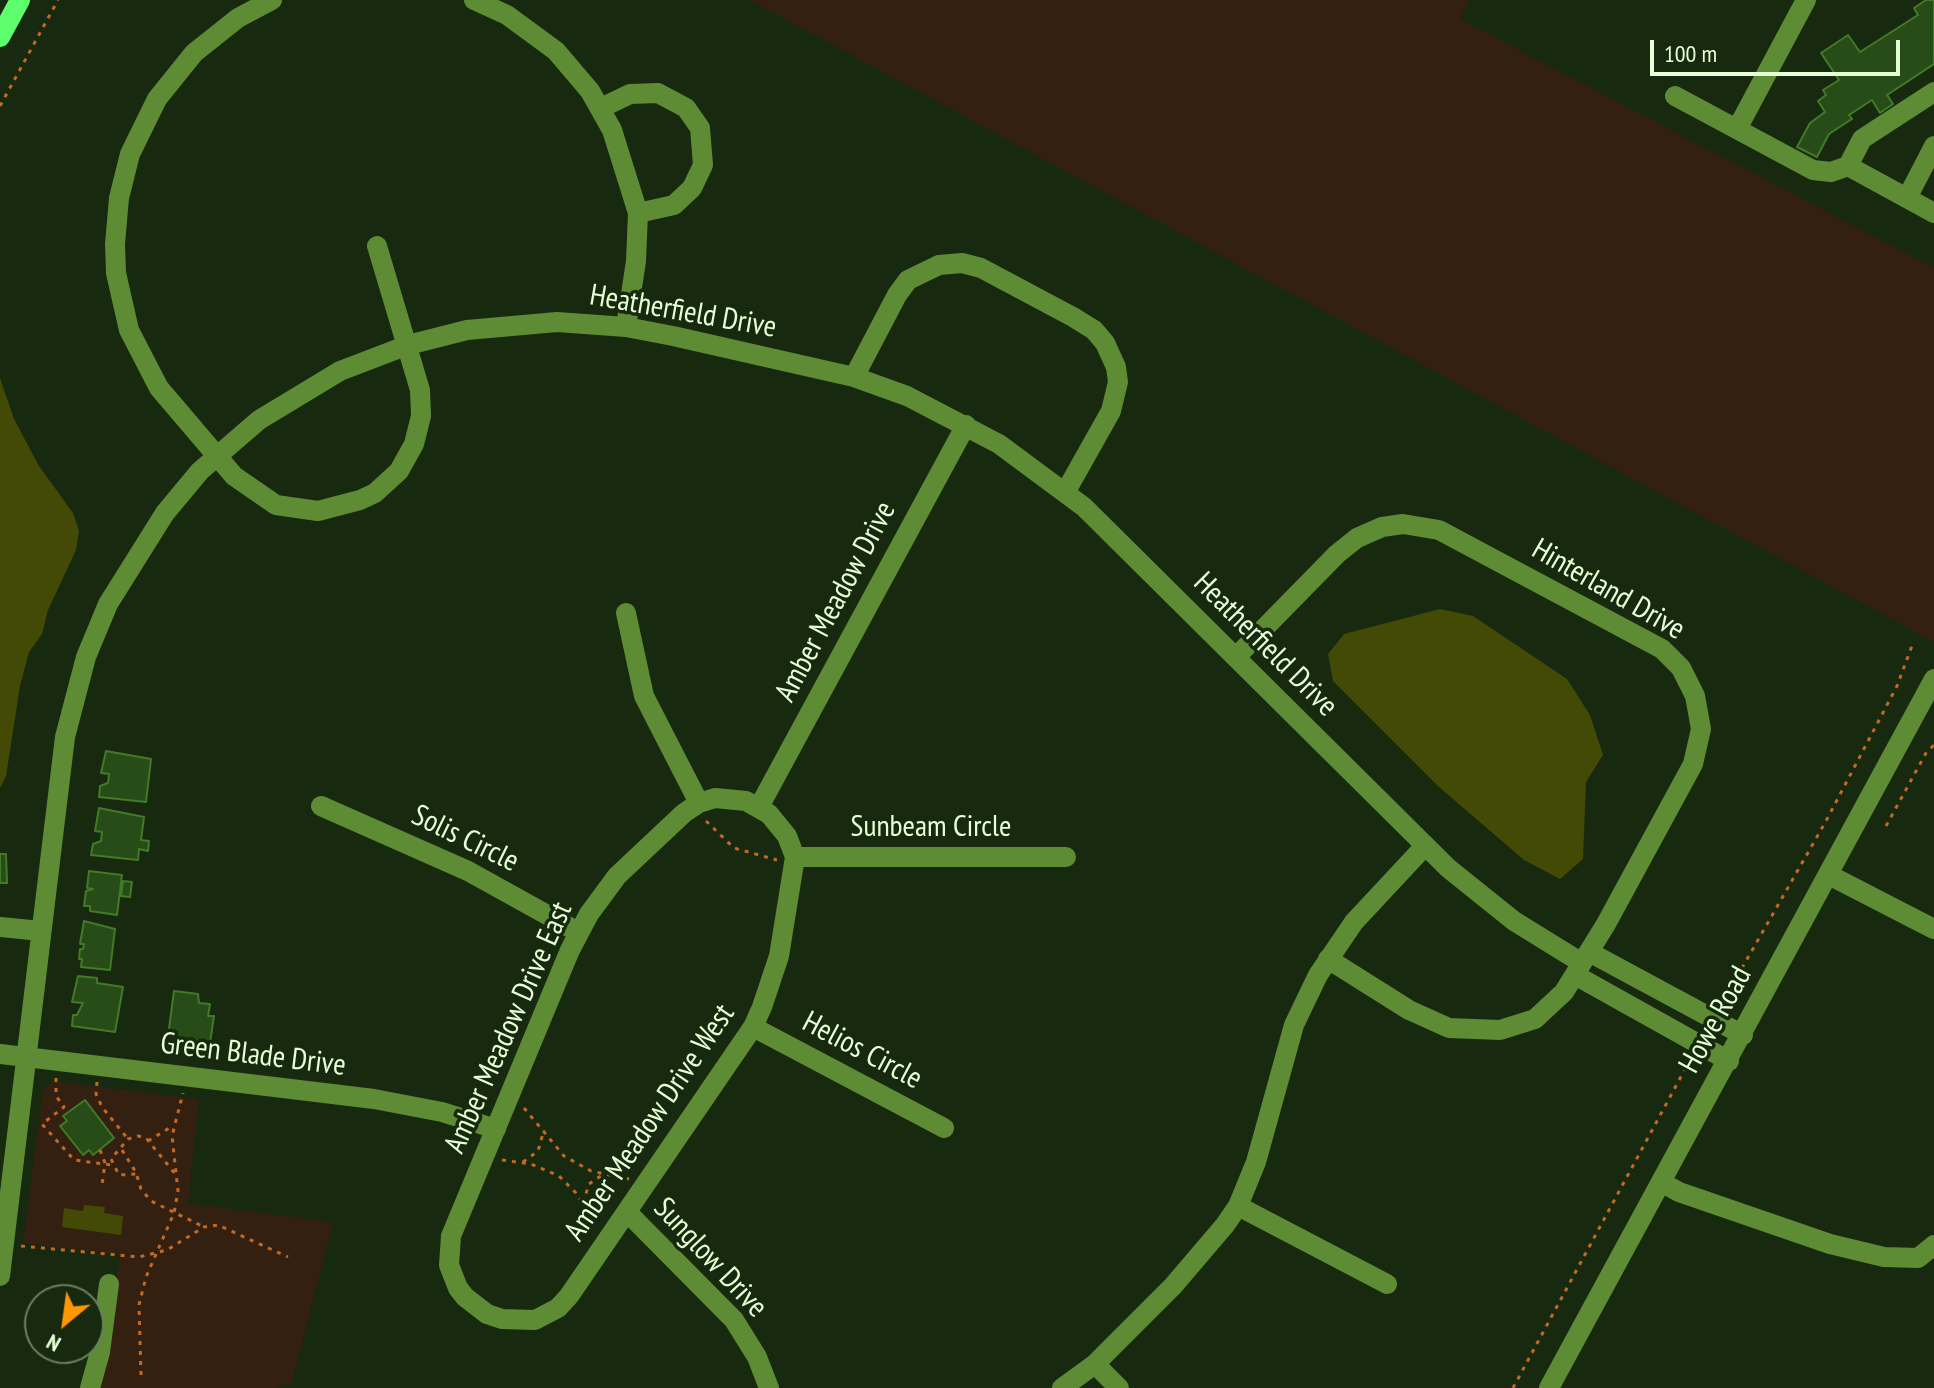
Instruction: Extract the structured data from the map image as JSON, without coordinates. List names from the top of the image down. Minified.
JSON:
{"streets":{"street":["Heatherfield Drive","Hinterland Drive","Amber Meadow Drive","Sunbeam Circle","Solis Circle","Howe Road","Amber Meadow Drive East","Helios Circle","Green Blade Drive","Amber Meadow Drive West","Sunglow Drive"]},"crossings":[["Heatherfield Drive","Hinterland Drive"],["Heatherfield Drive","Amber Meadow Drive"],["Heatherfield Drive","Howe Road"],["Heatherfield Drive","Green Blade Drive"],["Sunbeam Circle","Amber Meadow Drive West"],["Solis Circle","Amber Meadow Drive East"],["Amber Meadow Drive East","Green Blade Drive"],["Amber Meadow Drive East","Amber Meadow Drive West"],["Helios Circle","Amber Meadow Drive West"],["Amber Meadow Drive West","Sunglow Drive"]],"scale_bar":"100 m","north":"bottom left"}
